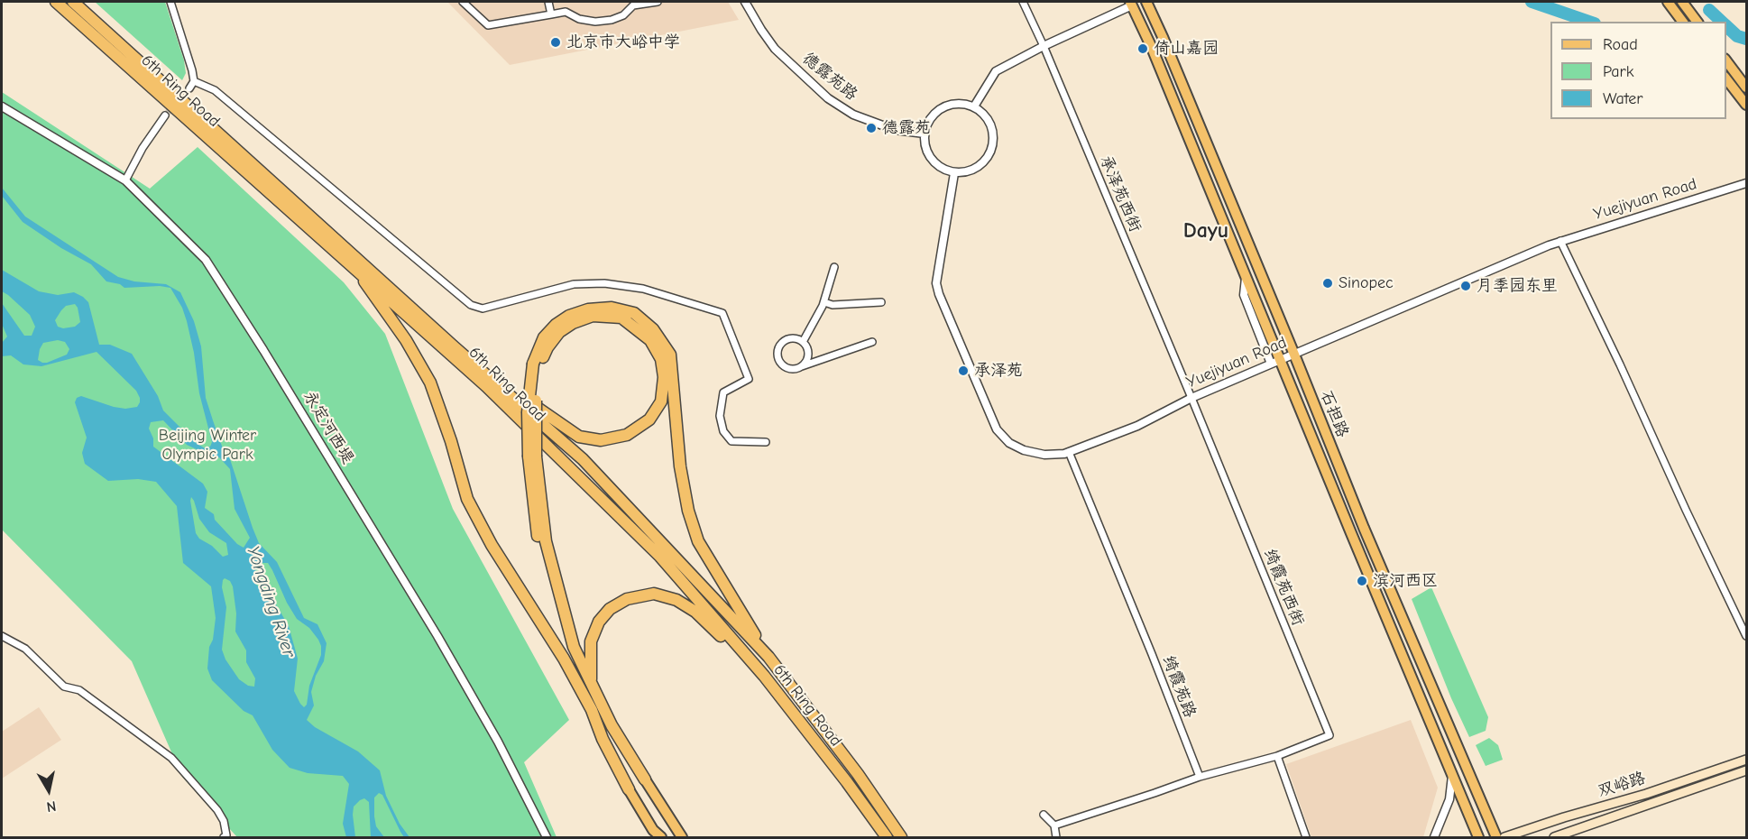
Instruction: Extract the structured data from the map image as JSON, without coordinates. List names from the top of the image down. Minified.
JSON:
{"streets":{"highway":["6th Ring Road"],"main road":["石担路","双峪路"],"street":["德露苑路","承泽苑西街","Yuejiyuan Road","永定河西堤","绮霞苑西街","绮霞苑路"]},"crossings":[["德露苑路","Yuejiyuan Road"],["承泽苑西街","Yuejiyuan Road"],["承泽苑西街","绮霞苑西街"],["Yuejiyuan Road","石担路"],["Yuejiyuan Road","绮霞苑西街"],["Yuejiyuan Road","绮霞苑路"]],"districts":["Dayu"],"water":["Yongding River"],"parks":["Beijing Winter Olympic Park"],"places":["北京市大峪中学","倚山嘉园","德露苑","Sinopec","月季园东里","承泽苑","滨河西区"],"legend":["Road","Park","Water"],"north":"bottom"}
